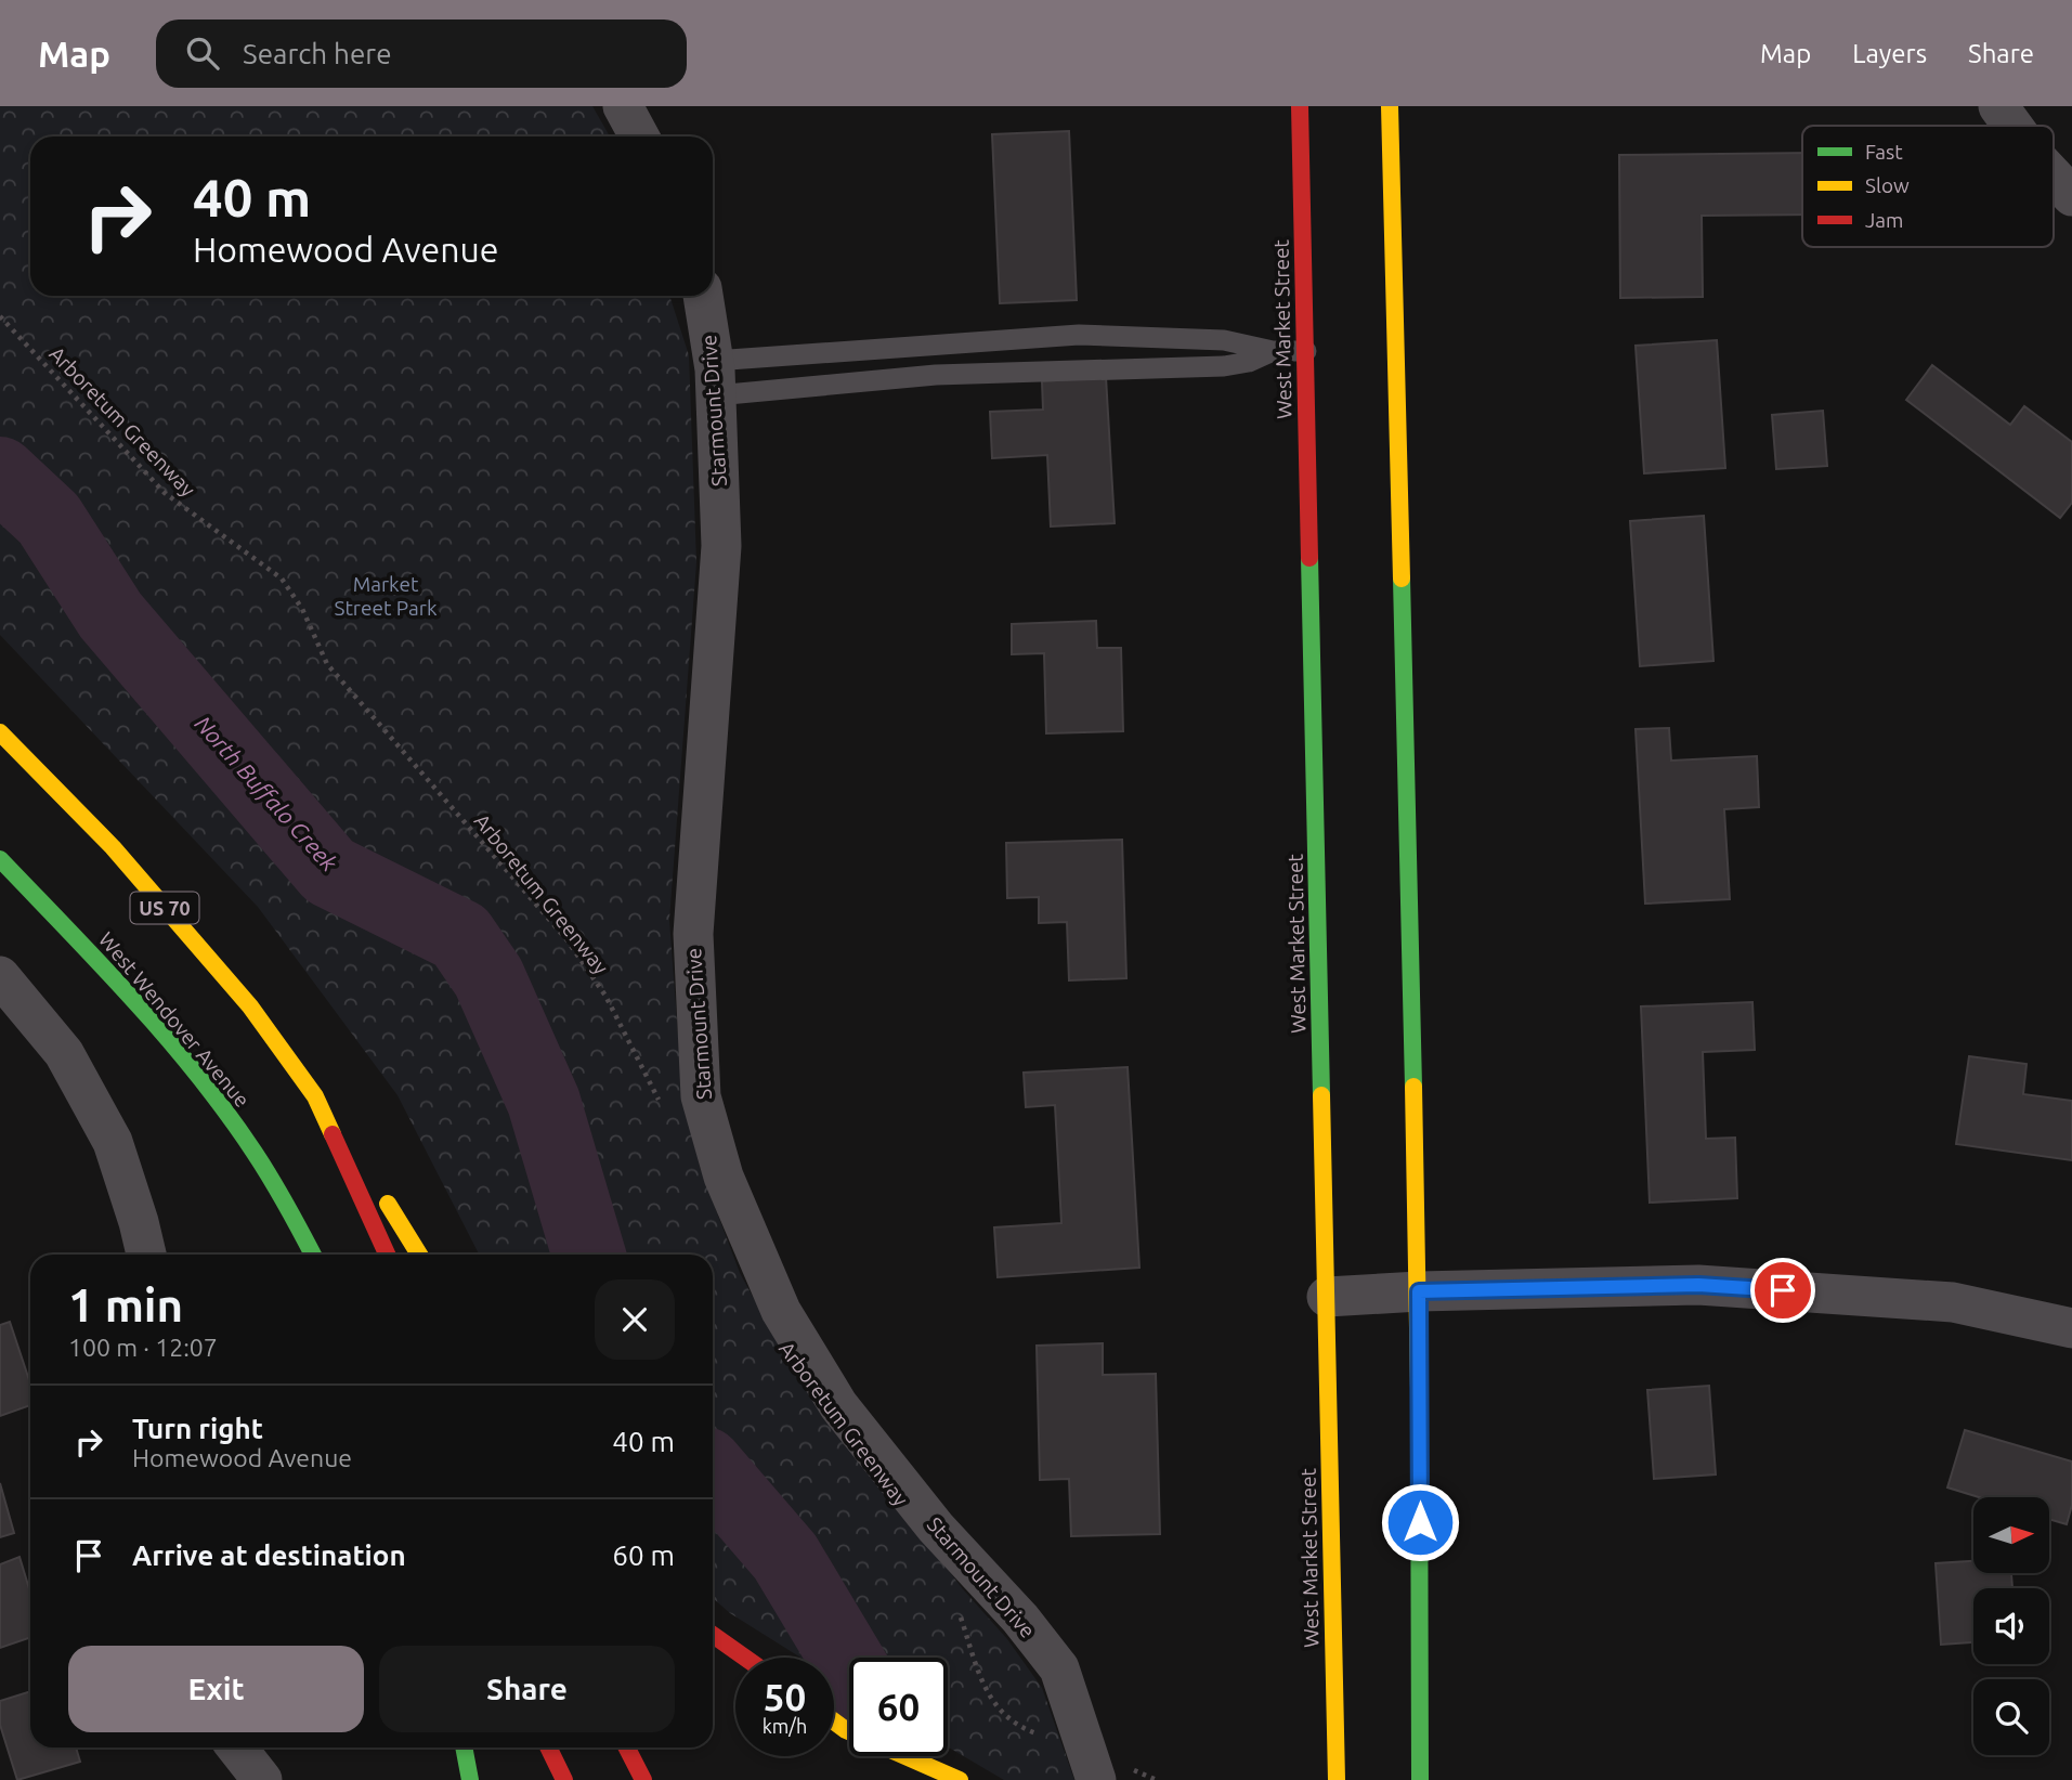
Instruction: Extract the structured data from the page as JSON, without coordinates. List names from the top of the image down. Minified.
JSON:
{"streets":{"main road":["West Market Street","US 70","West Wendover Avenue"],"street":["Starmount Drive"],"path":["Arboretum Greenway"]},"water":["North Buffalo Creek"],"parks":["Market Street Park"],"legend":["Fast","Slow","Jam"],"north":"right","page":{"header":"Map","search":"Search here","nav":["Map","Layers","Share"],"turn":["40 m","Homewood Avenue"],"heading":["1 min","100 m · 12:07"],"list":[{"name":"Turn right","note":"Homewood Avenue","value":"40 m"},{"name":"Arrive at destination","value":"60 m"}],"buttons":["Exit","Share"],"speed":"50 km/h","limit":"60"}}
